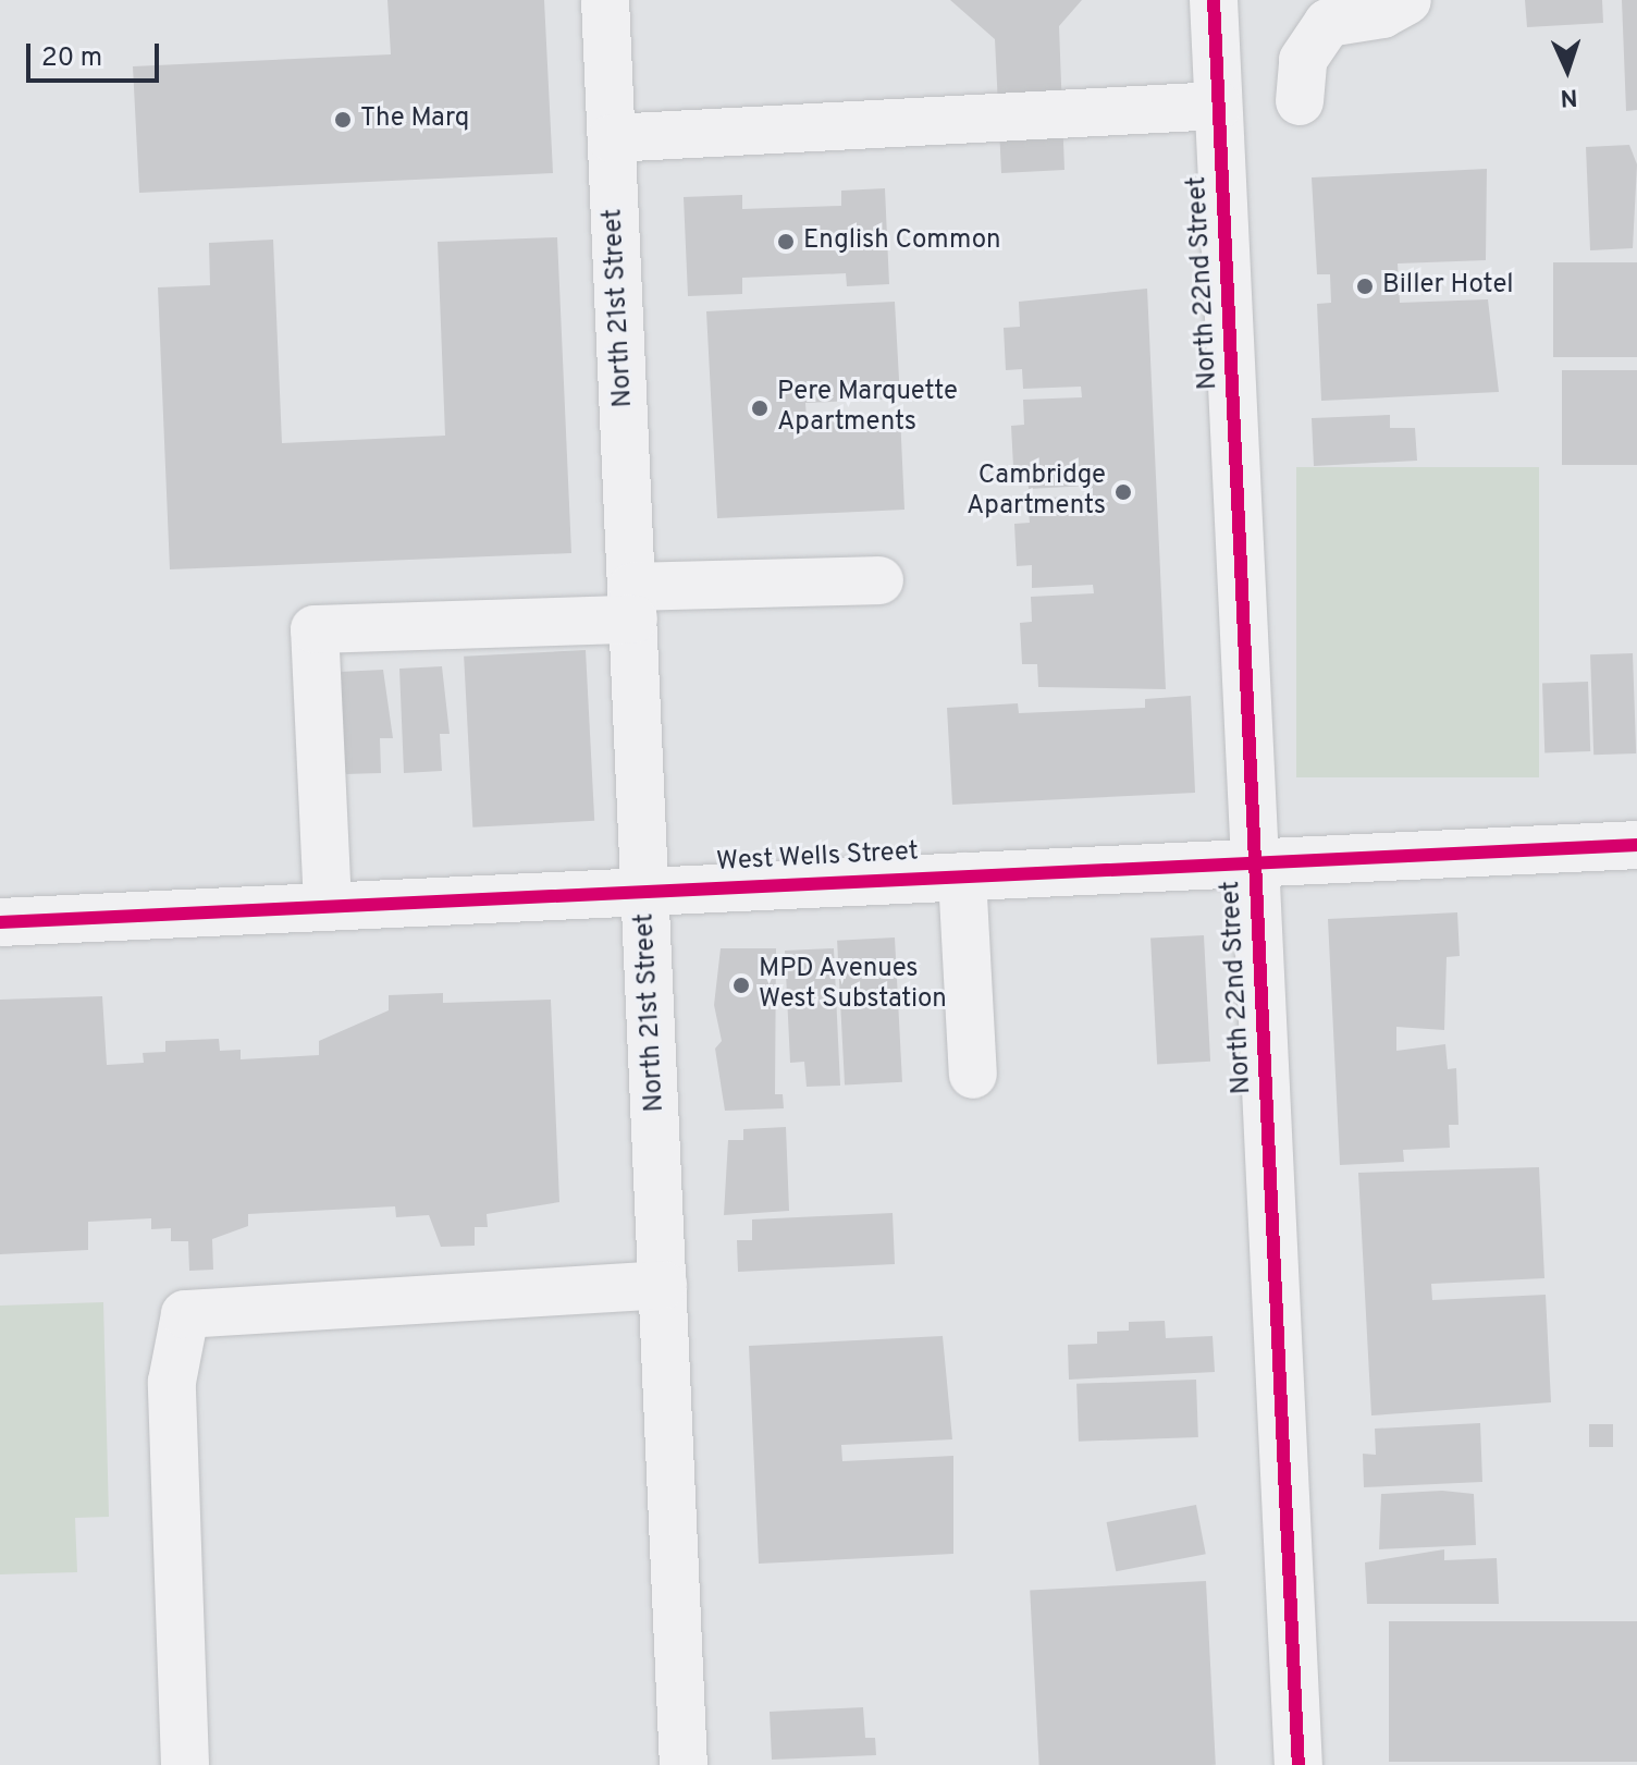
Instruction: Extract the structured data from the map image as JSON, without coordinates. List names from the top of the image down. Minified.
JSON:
{"streets":{"street":["North 22nd Street","North 21st Street","West Wells Street"]},"crossings":[["North 22nd Street","West Wells Street"],["North 21st Street","West Wells Street"]],"places":["The Marq","English Common","Biller Hotel","Pere Marquette Apartments","Cambridge Apartments","MPD Avenues West Substation"],"scale_bar":"20 m","north":"bottom"}
